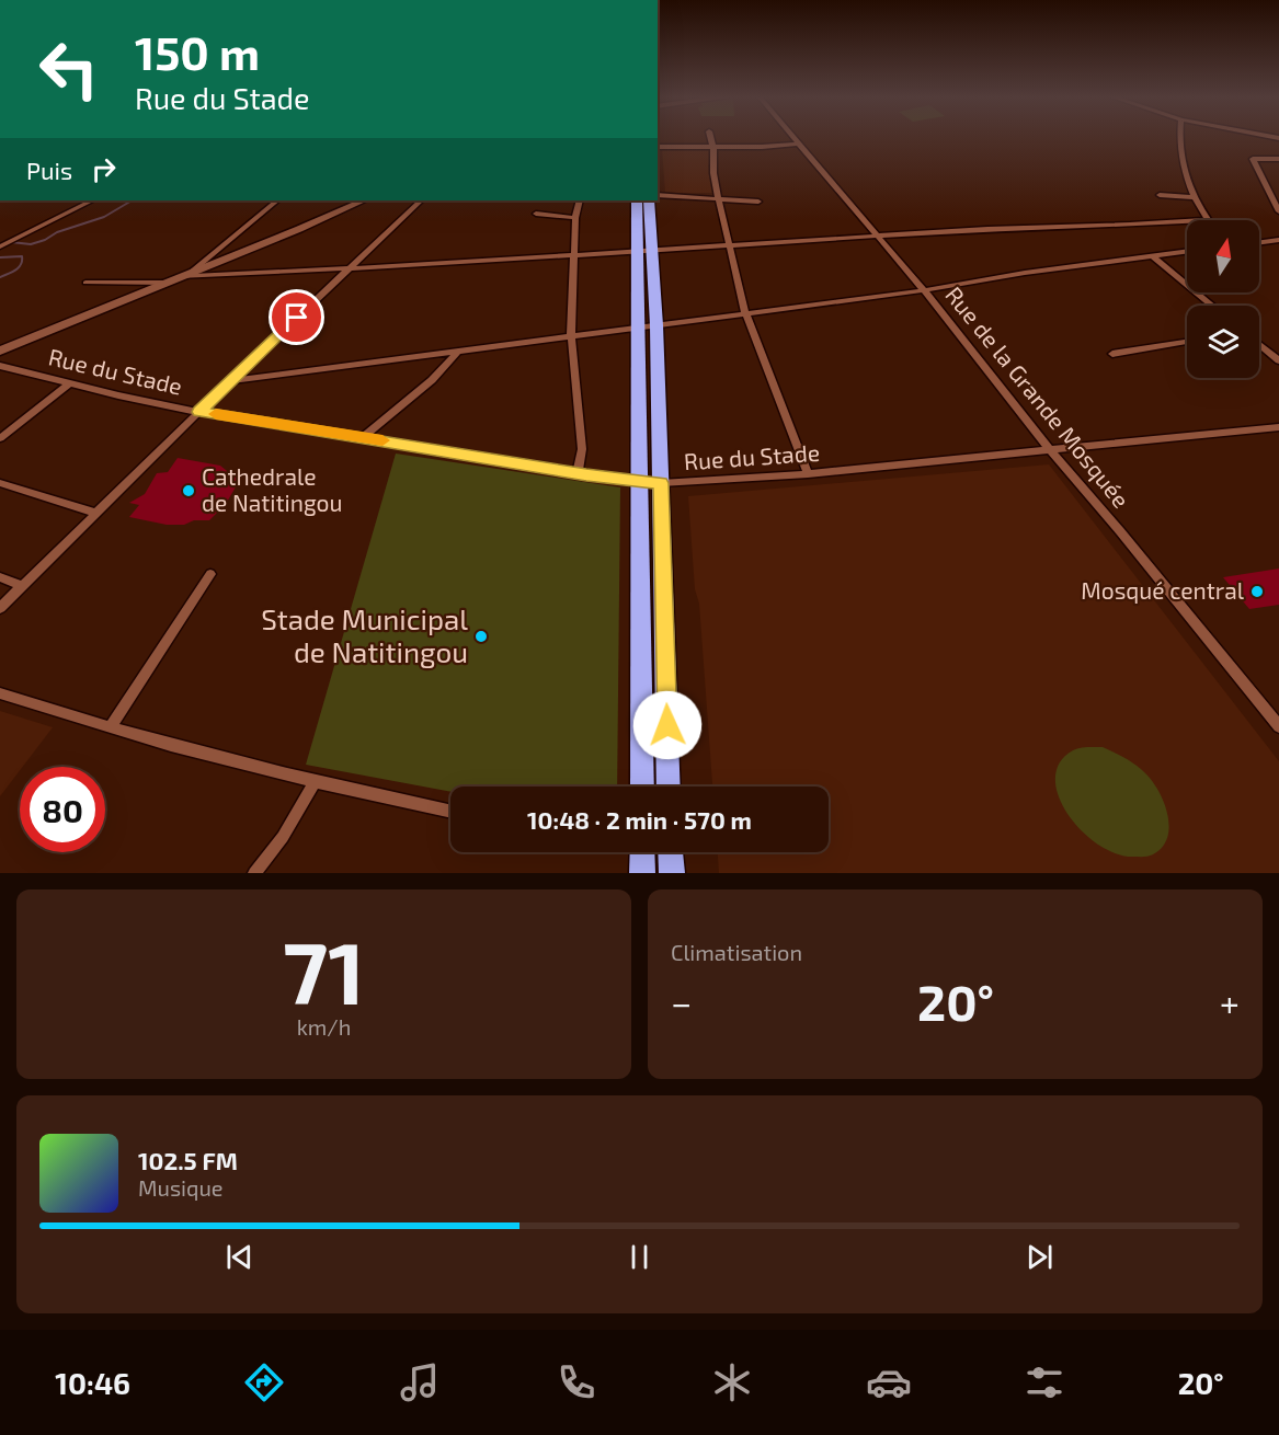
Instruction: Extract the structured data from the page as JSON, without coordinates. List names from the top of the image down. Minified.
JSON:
{"streets":{"street":["Rue du Stade","Rue de la Grande Mosquée"]},"crossings":[["Rue du Stade","Rue de la Grande Mosquée"]],"places":["Cathedrale de Natitingou","Mosqué central","Stade Municipal de Natitingou"],"north":"top","page":{"turn":["150 m","Rue du Stade"],"then":"Puis","limit":"80","trip":"10:48 · 2 min · 570 m","tile":[["71","km/h"],"Climatisation"],"heat":["−","20°","+"],"song":["102.5 FM","Musique"],"tabs":["10:46","20°"]}}
